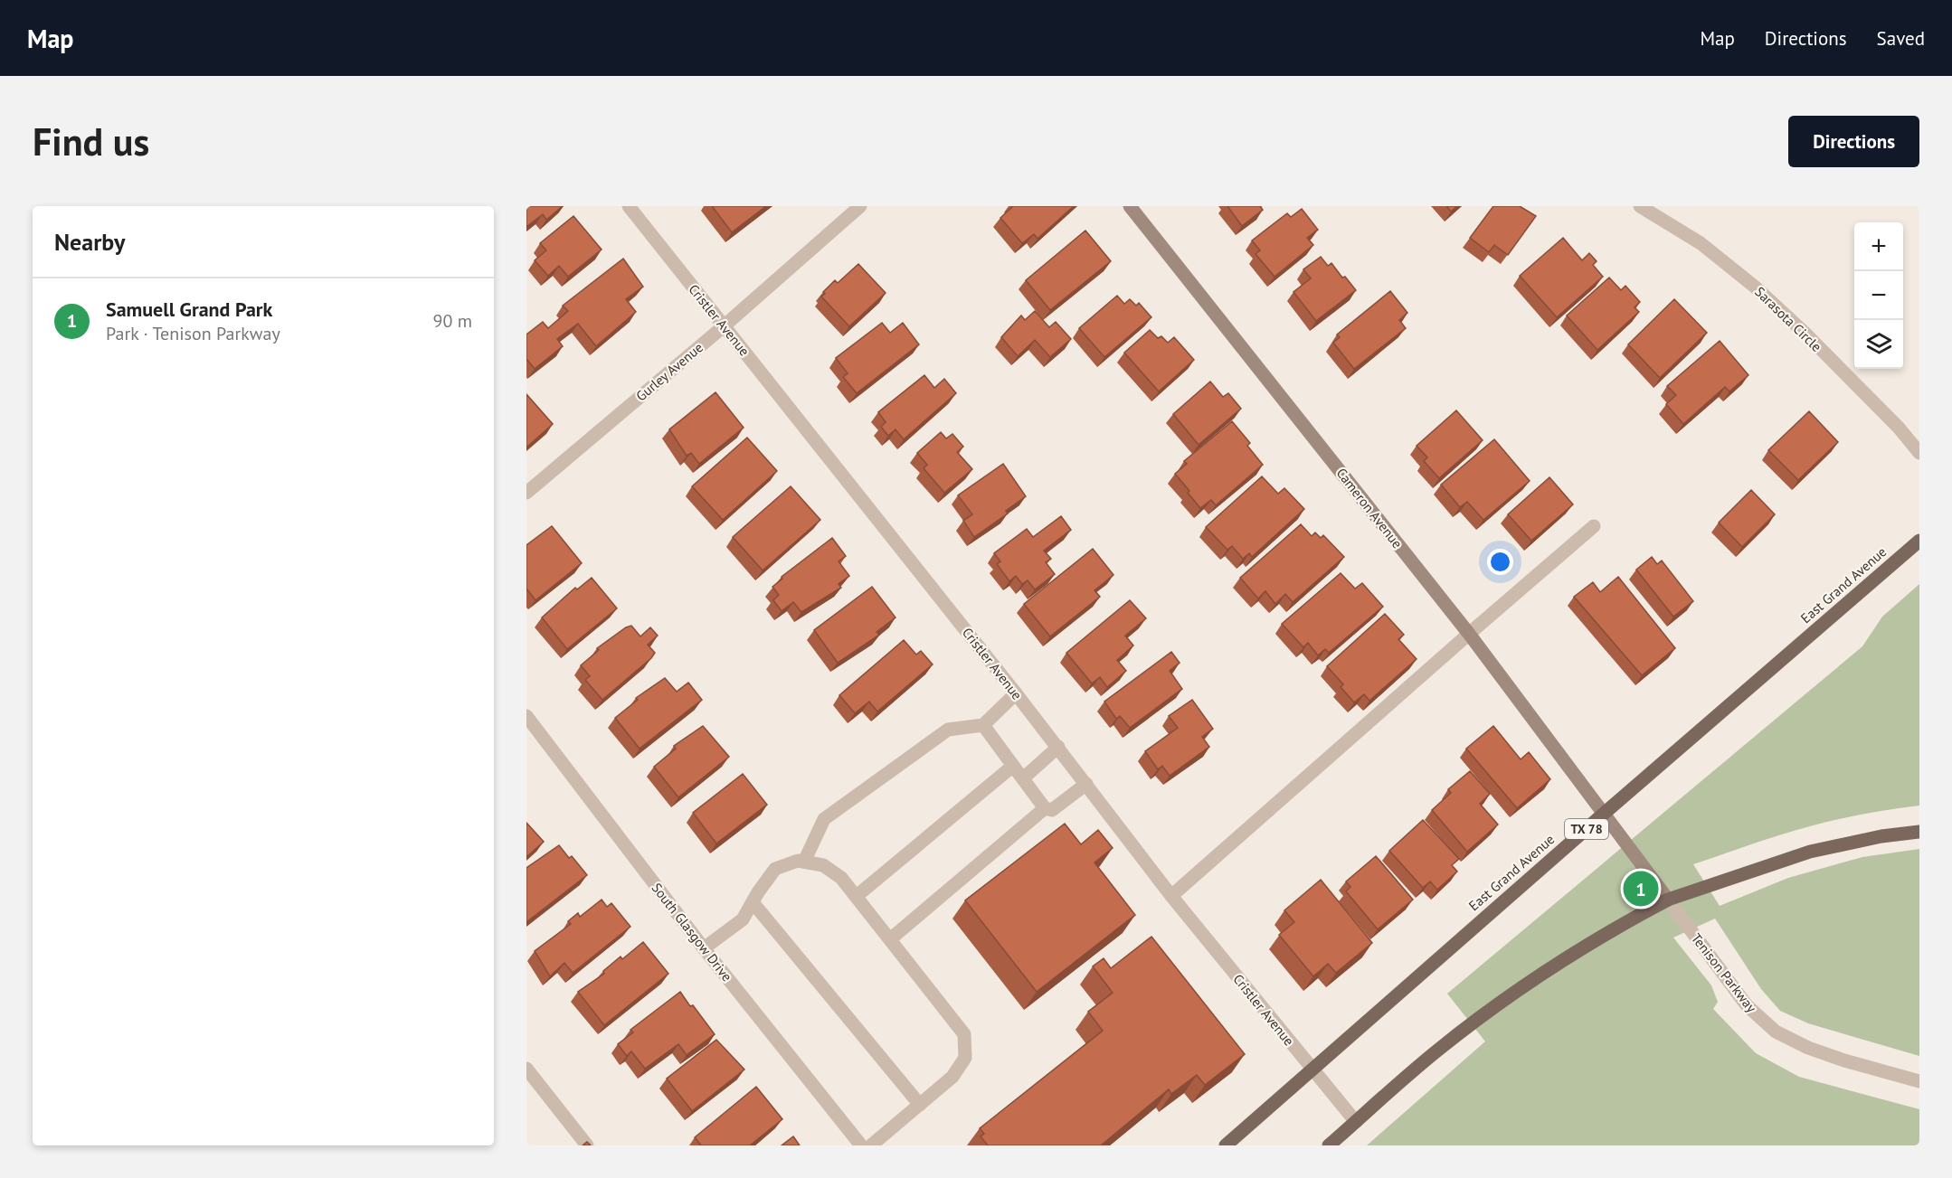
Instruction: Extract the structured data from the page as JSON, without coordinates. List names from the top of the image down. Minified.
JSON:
{"streets":{"main road":["East Grand Avenue","TX 78"],"street":["Sarasota Circle","Cristler Avenue","Gurley Avenue","Cameron Avenue","South Glasgow Drive","Tenison Parkway"]},"crossings":[["Cristler Avenue","Gurley Avenue"],["Cristler Avenue","East Grand Avenue"],["Cameron Avenue","East Grand Avenue"],["Cameron Avenue","Tenison Parkway"],["East Grand Avenue","Tenison Parkway"]],"page":{"header":"Map","nav":["Map","Directions","Saved"],"buttons":"Directions","title":"Find us","heading":"Nearby","map_buttons":["+","−"],"list":[{"mark":"1","name":"Samuell Grand Park","note":"Park · Tenison Parkway","value":"90 m"}],"pins":"1"}}
